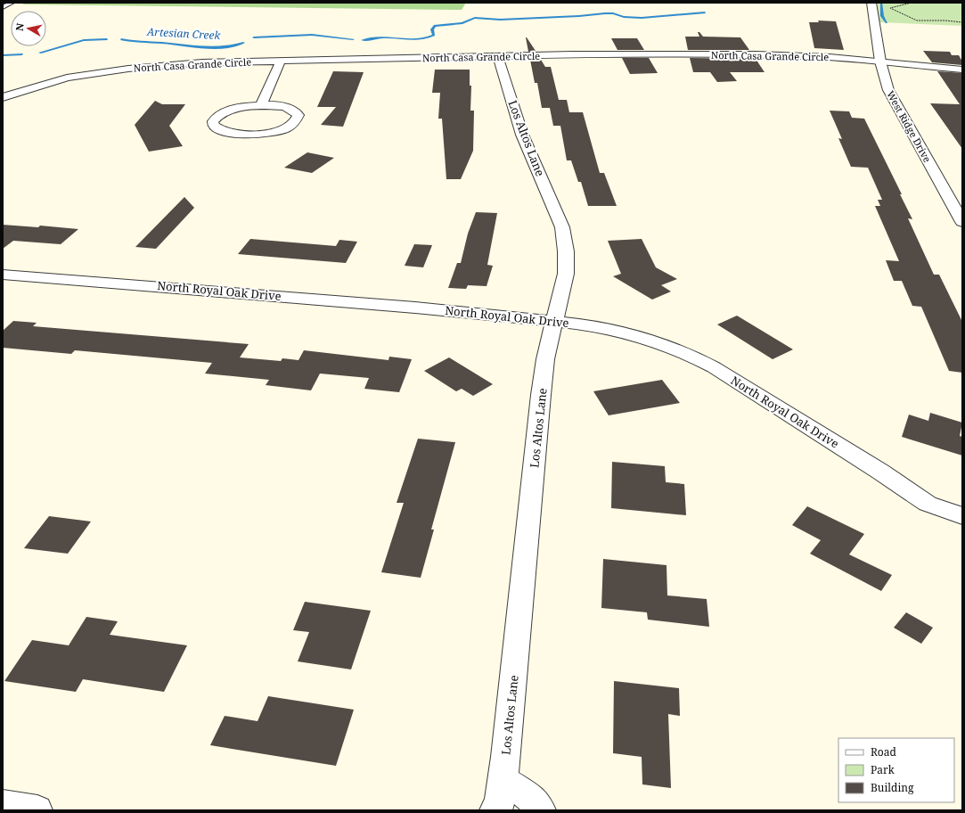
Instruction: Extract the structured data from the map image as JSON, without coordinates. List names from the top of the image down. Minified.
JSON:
{"streets":{"street":["North Casa Grande Circle","West Ridge Drive","Los Altos Lane","North Royal Oak Drive"]},"crossings":[["North Casa Grande Circle","West Ridge Drive"],["North Casa Grande Circle","Los Altos Lane"],["Los Altos Lane","North Royal Oak Drive"]],"water":["Artesian Creek"],"legend":["Road","Park","Building"],"north":"left"}
